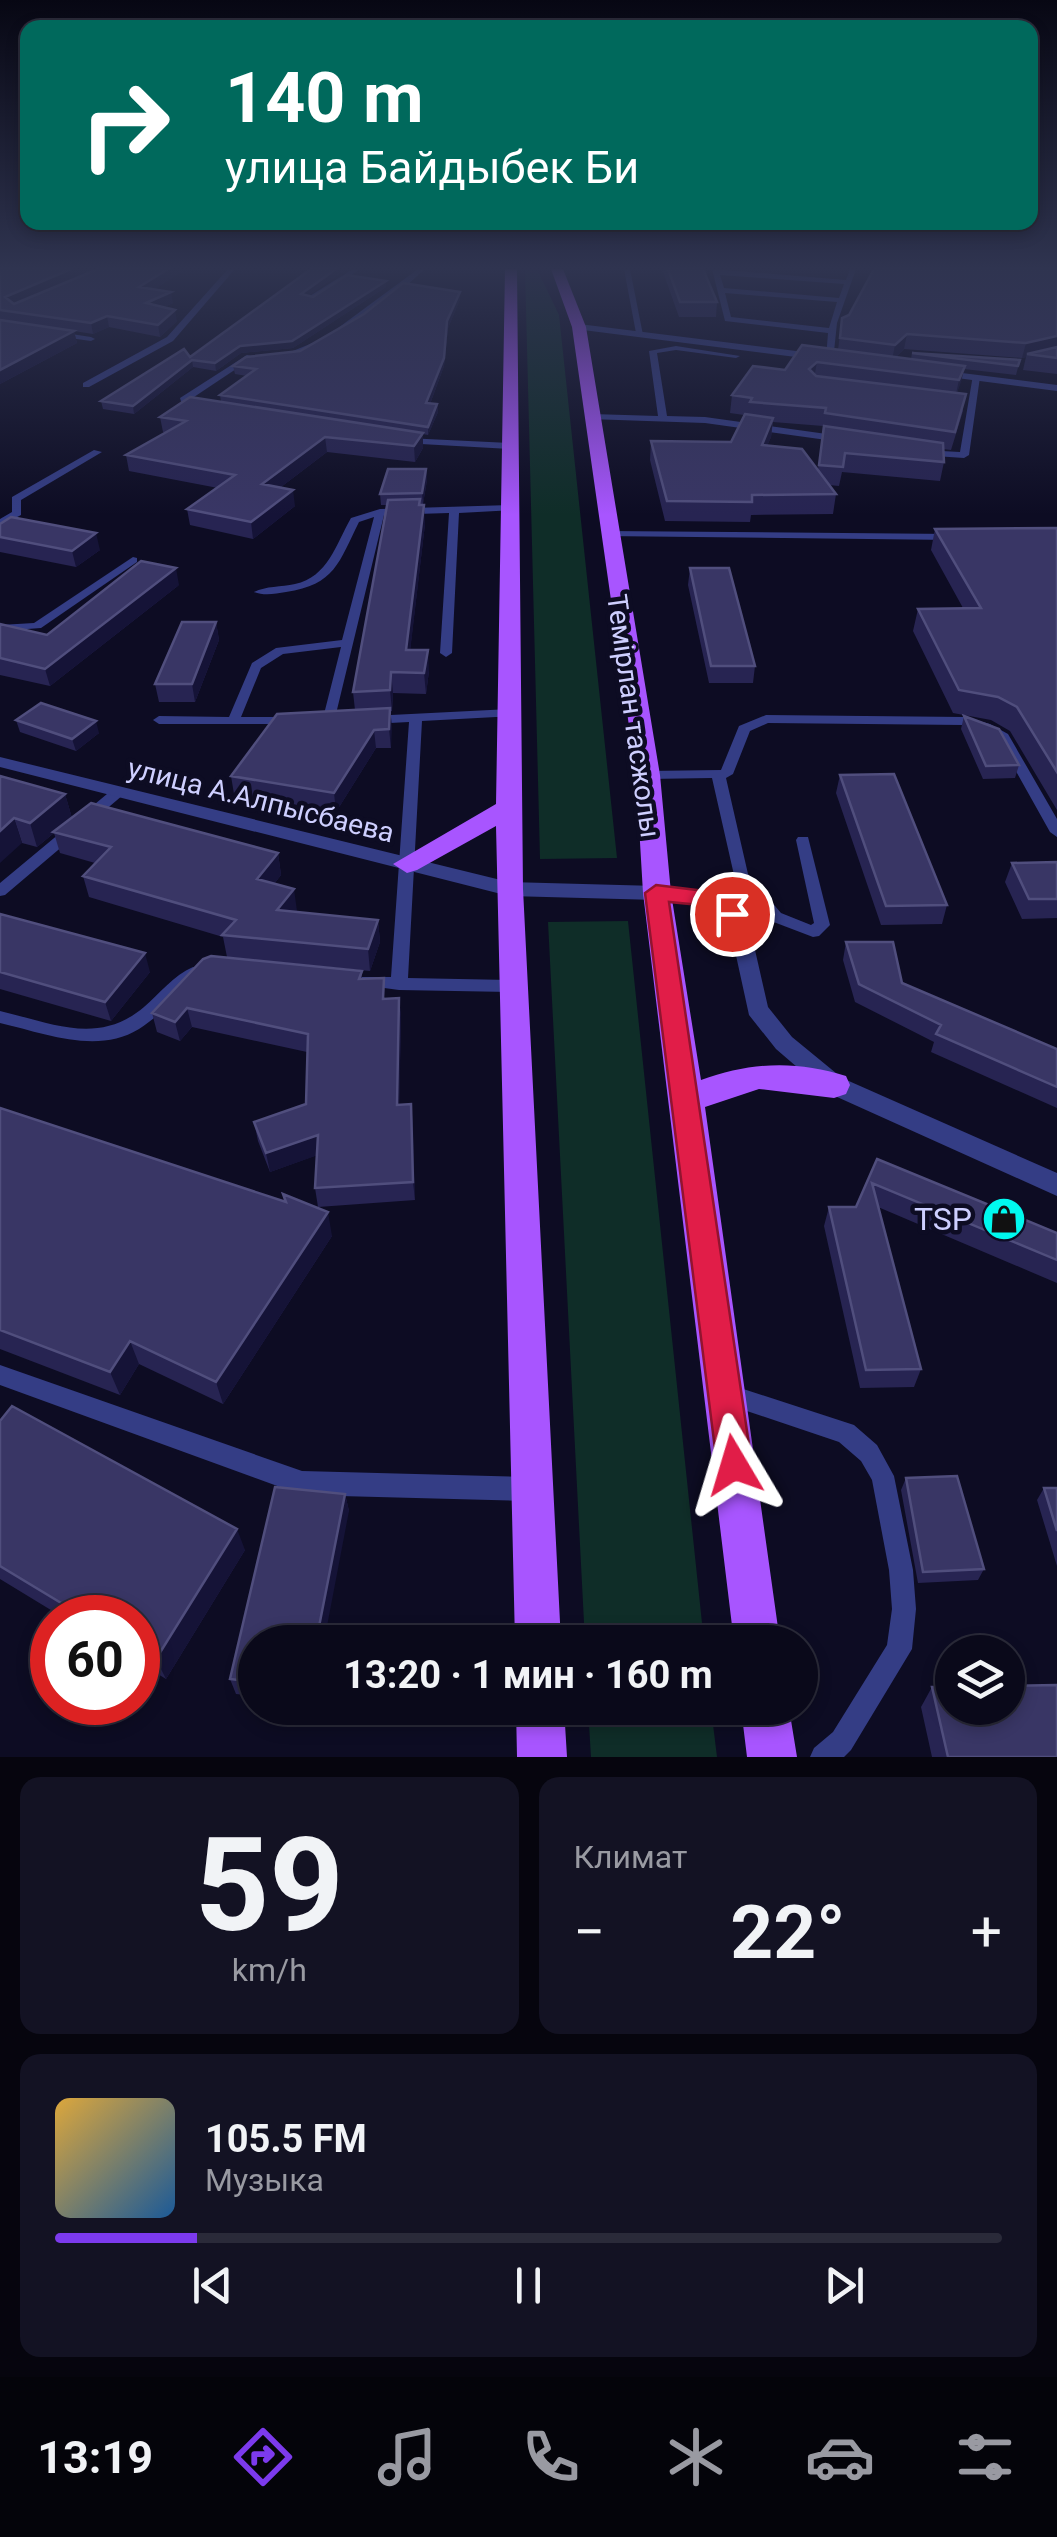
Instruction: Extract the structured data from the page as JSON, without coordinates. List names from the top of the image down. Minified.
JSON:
{"streets":{"main road":["Темірлан тасжолы"],"street":["улица А.Алпысбаева"]},"crossings":[["Темірлан тасжолы","улица А.Алпысбаева"]],"places":{"shop":["TSP"]},"page":{"turn":["140 m","улица Байдыбек Би"],"limit":"60","trip":"13:20 · 1 мин · 160 m","tile":[["59","km/h"],"Климат"],"heat":["−","22°","+"],"song":["105.5 FM","Музыка"],"tabs":"13:19"}}
